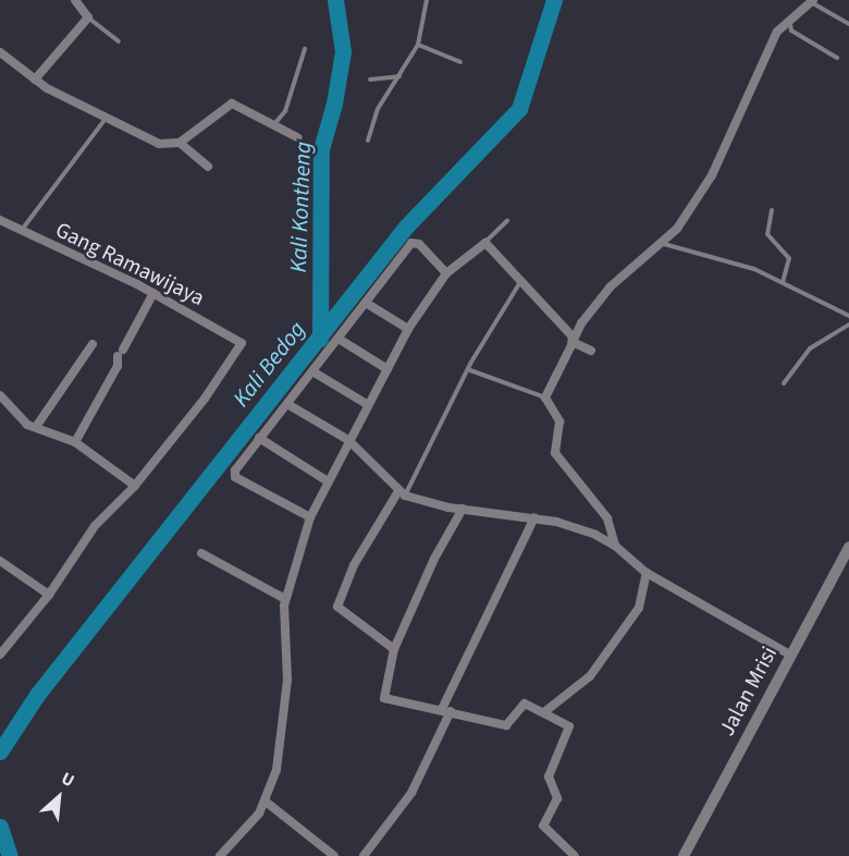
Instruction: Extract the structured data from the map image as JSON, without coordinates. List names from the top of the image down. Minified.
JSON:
{"streets":{"street":["Gang Ramawijaya","Jalan Mrisi"]},"water":["Kali Kontheng","Kali Bedog"],"north":"top right"}
